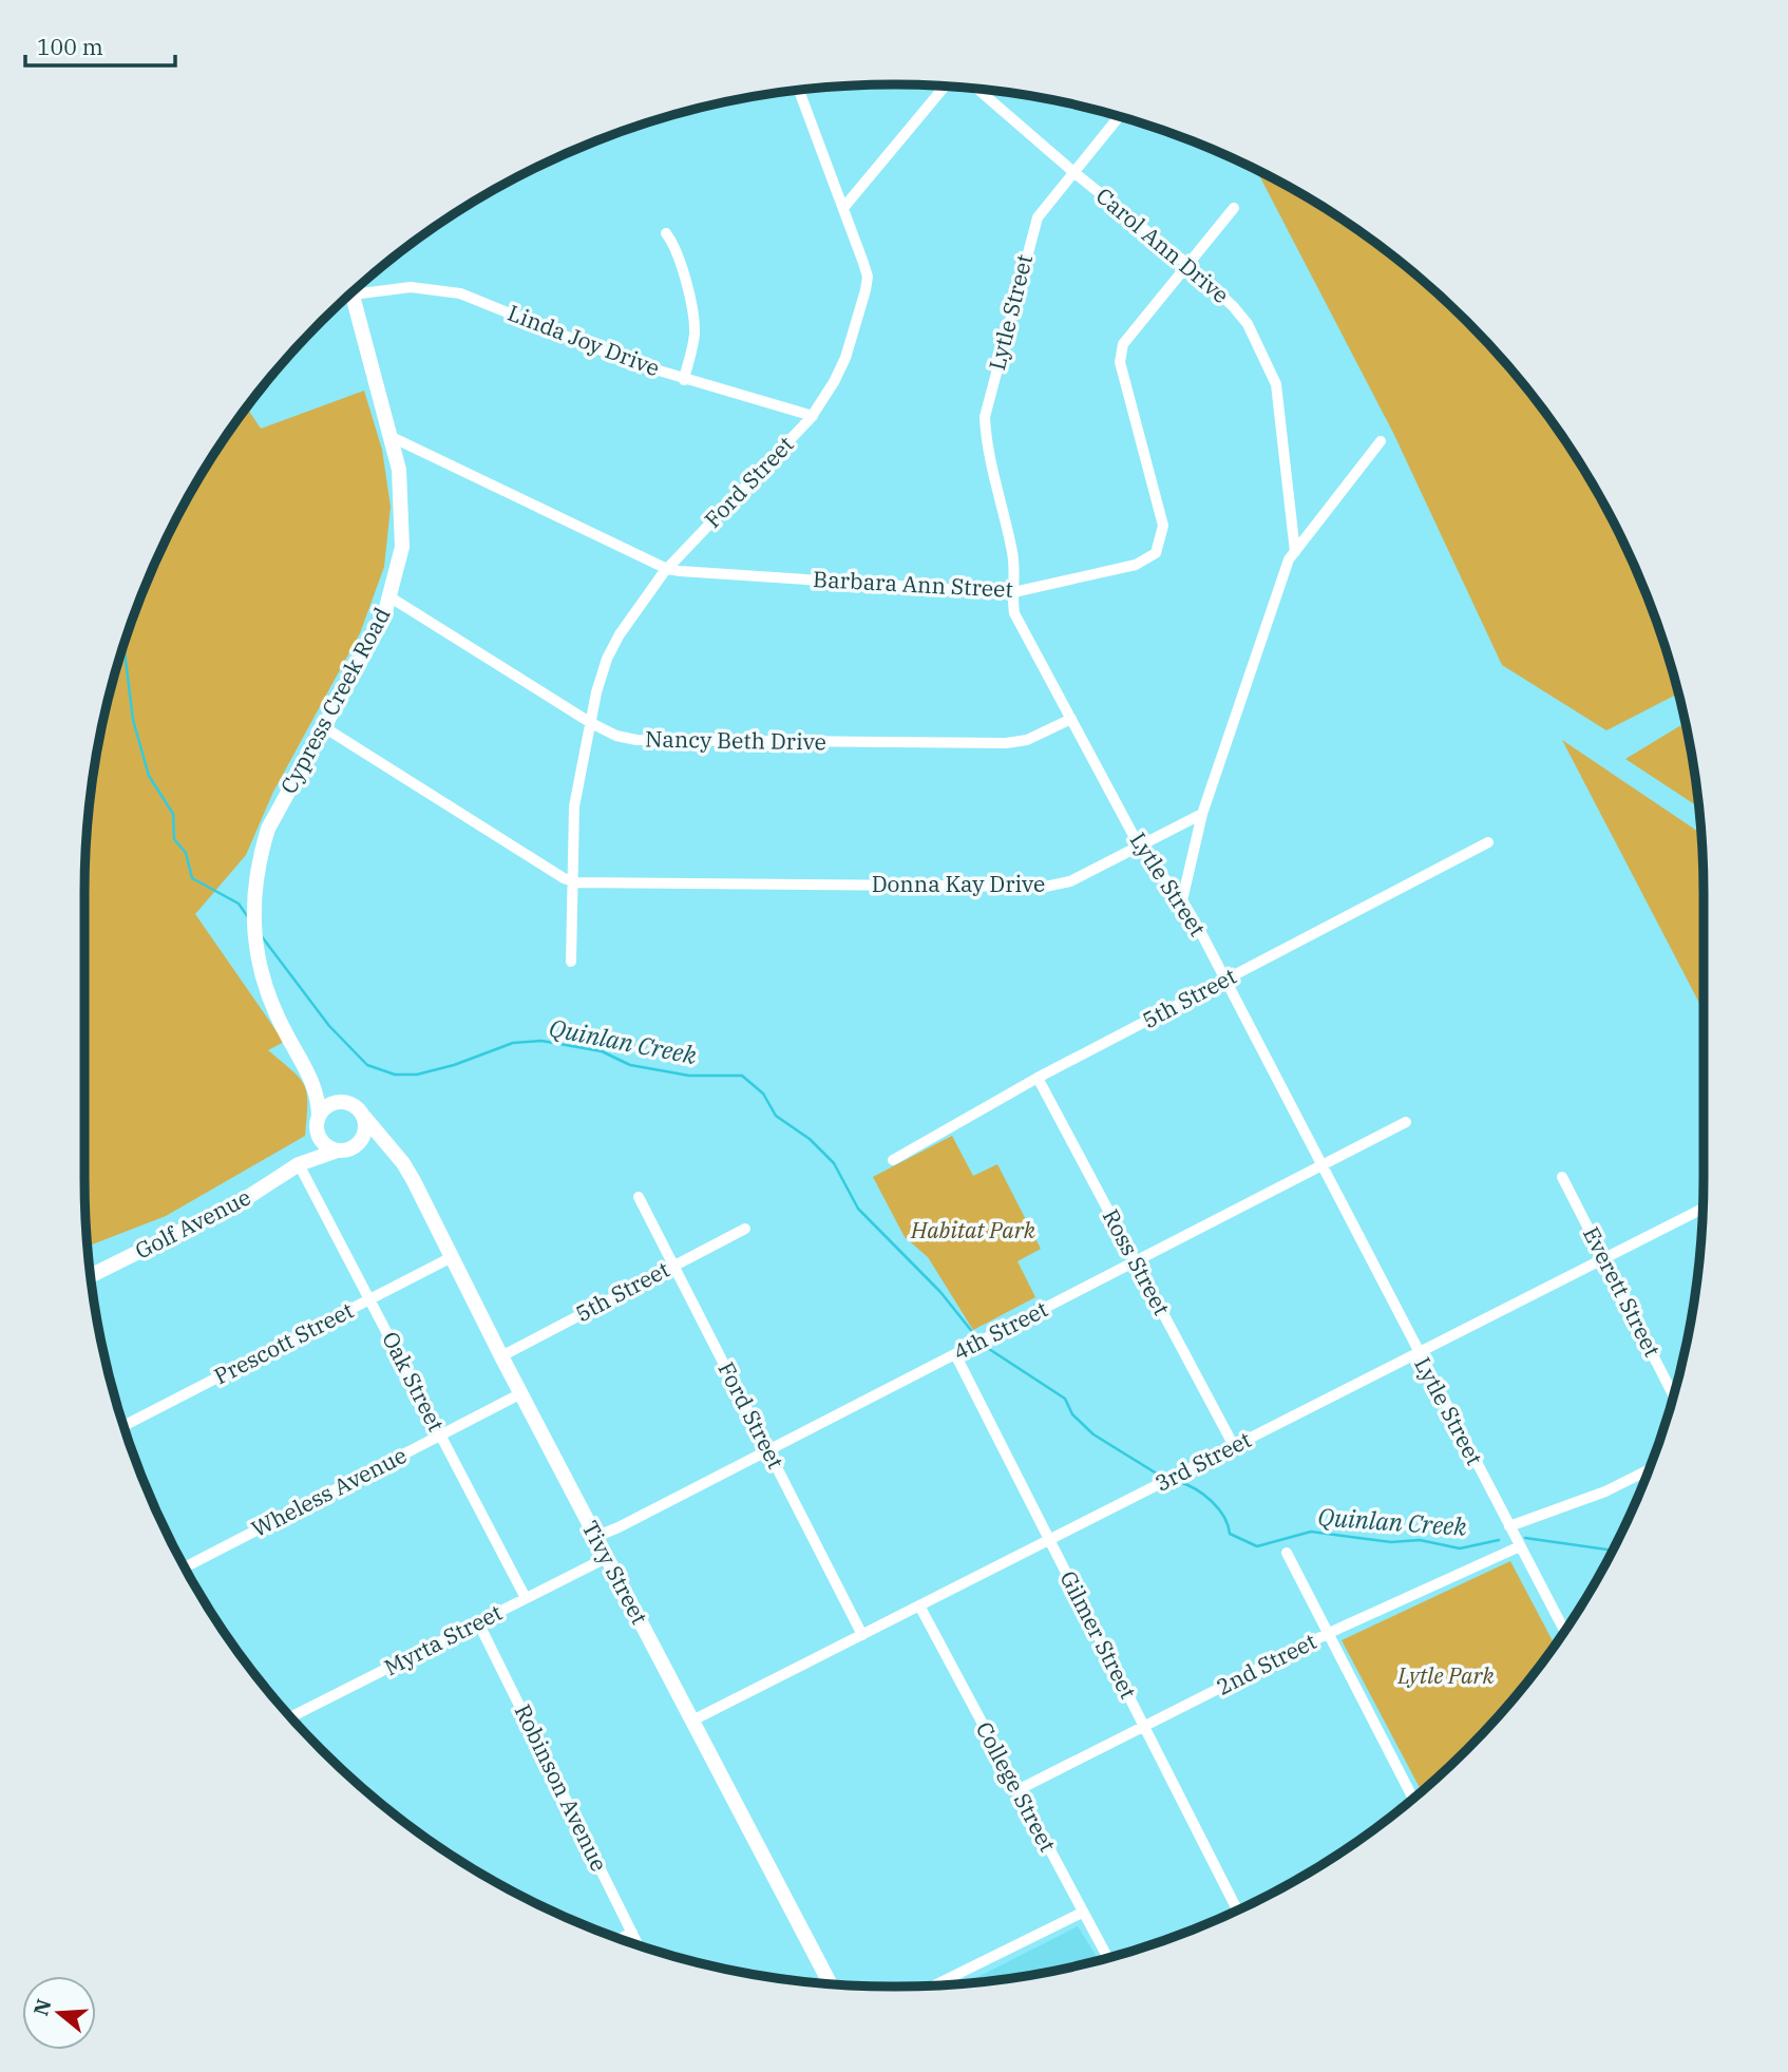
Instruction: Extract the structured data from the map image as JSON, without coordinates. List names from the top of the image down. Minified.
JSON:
{"streets":{"main road":["Cypress Creek Road","Golf Avenue","Tivy Street"],"street":["Carol Ann Drive","Lytle Street","Linda Joy Drive","Ford Street","Barbara Ann Street","Nancy Beth Drive","Donna Kay Drive","5th Street","Ross Street","Everett Street","4th Street","Prescott Street","Oak Street","3rd Street","Wheless Avenue","Gilmer Street","Myrta Street","2nd Street","College Street","Robinson Avenue"]},"crossings":[["Carol Ann Drive","Lytle Street"],["Carol Ann Drive","Barbara Ann Street"],["Lytle Street","Barbara Ann Street"],["Lytle Street","Nancy Beth Drive"],["Lytle Street","Donna Kay Drive"],["Lytle Street","5th Street"],["Lytle Street","4th Street"],["Lytle Street","3rd Street"],["Lytle Street","2nd Street"],["Linda Joy Drive","Ford Street"],["Ford Street","Barbara Ann Street"],["Ford Street","Nancy Beth Drive"],["Ford Street","Donna Kay Drive"],["Ford Street","5th Street"],["Ford Street","4th Street"],["Ford Street","3rd Street"],["Barbara Ann Street","Cypress Creek Road"],["Cypress Creek Road","Nancy Beth Drive"],["Cypress Creek Road","Donna Kay Drive"],["Cypress Creek Road","Golf Avenue"],["Cypress Creek Road","Tivy Street"],["5th Street","Ross Street"],["5th Street","Tivy Street"],["Golf Avenue","Oak Street"],["Golf Avenue","Tivy Street"],["Ross Street","4th Street"],["Ross Street","3rd Street"],["Everett Street","3rd Street"],["4th Street","Tivy Street"],["4th Street","Gilmer Street"],["Prescott Street","Oak Street"],["Prescott Street","Tivy Street"],["Oak Street","Wheless Avenue"],["Oak Street","Myrta Street"],["3rd Street","Tivy Street"],["3rd Street","Gilmer Street"],["3rd Street","College Street"],["Wheless Avenue","Tivy Street"],["Tivy Street","Myrta Street"],["Gilmer Street","2nd Street"],["Myrta Street","Robinson Avenue"],["2nd Street","College Street"]],"water":["Quinlan Creek"],"parks":["Habitat Park","Lytle Park"],"scale_bar":"100 m","north":"left"}
